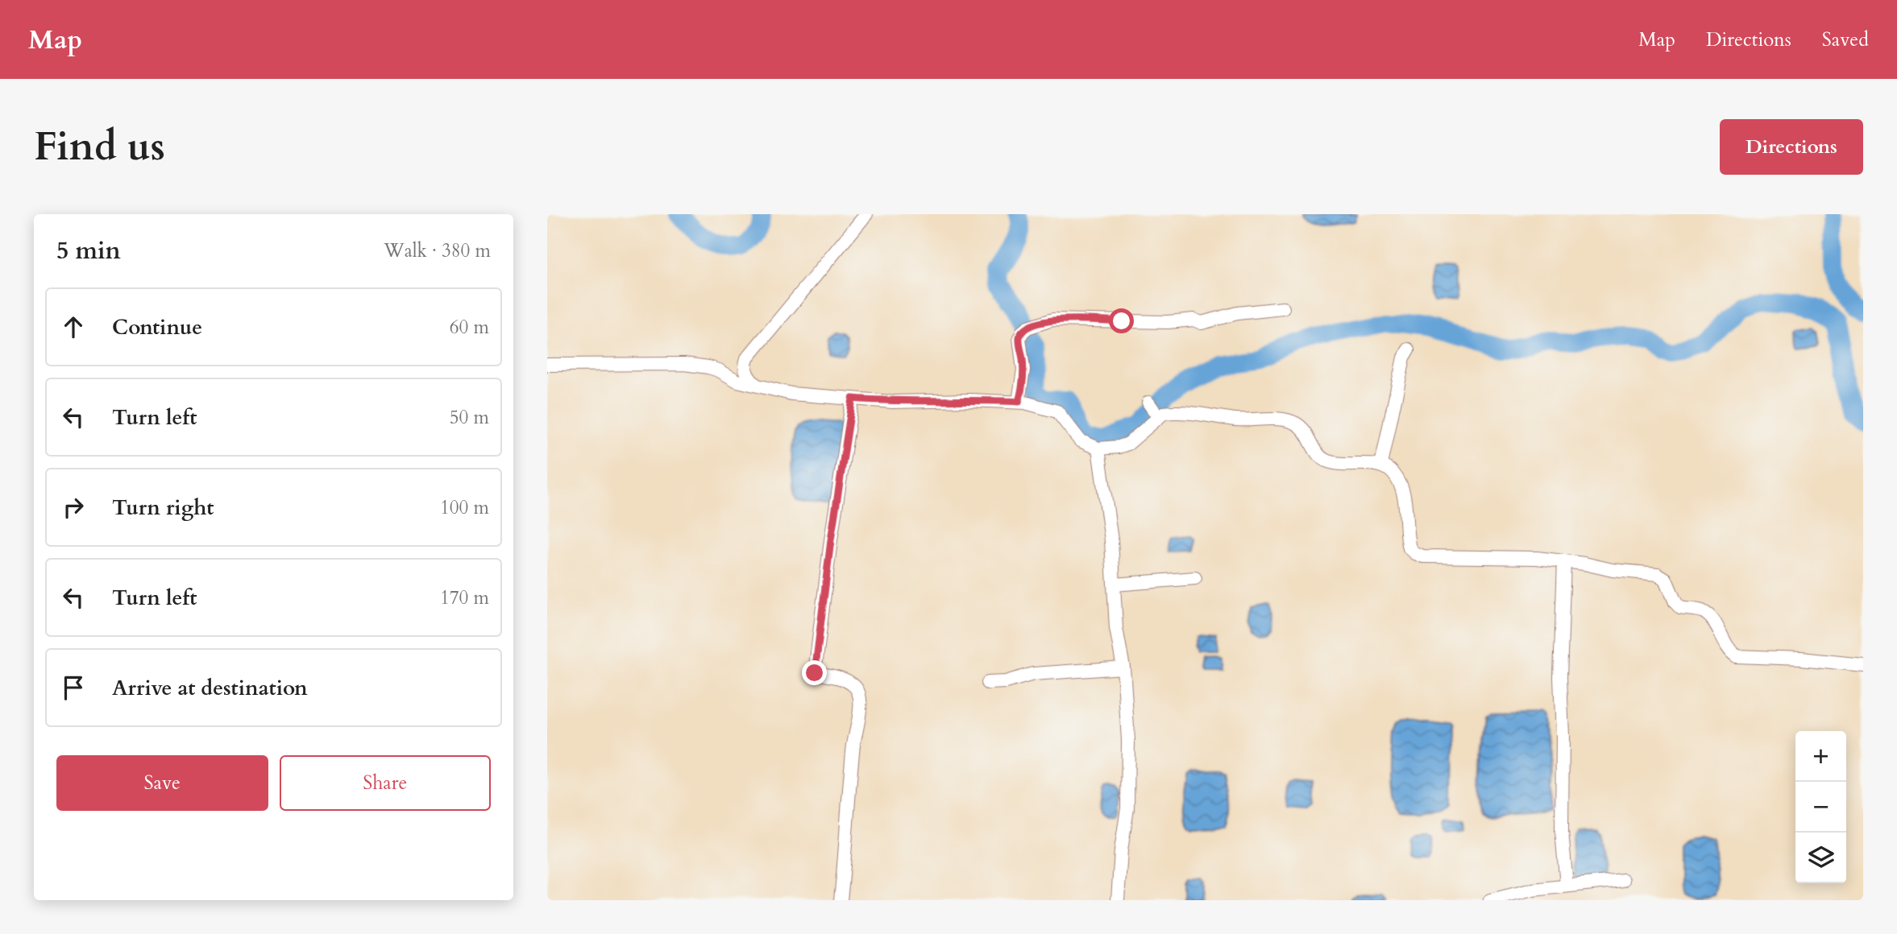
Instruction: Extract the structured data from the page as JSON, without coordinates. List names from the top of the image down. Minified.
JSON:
{"page":{"header":"Map","nav":["Map","Directions","Saved"],"buttons":["Directions",["Save","Share"]],"title":"Find us","heading":["5 min","Walk · 380 m"],"list":[["Continue","60 m"],["Turn left","50 m"],["Turn right","100 m"],["Turn left","170 m"],"Arrive at destination"],"map_buttons":["+","−"]}}
